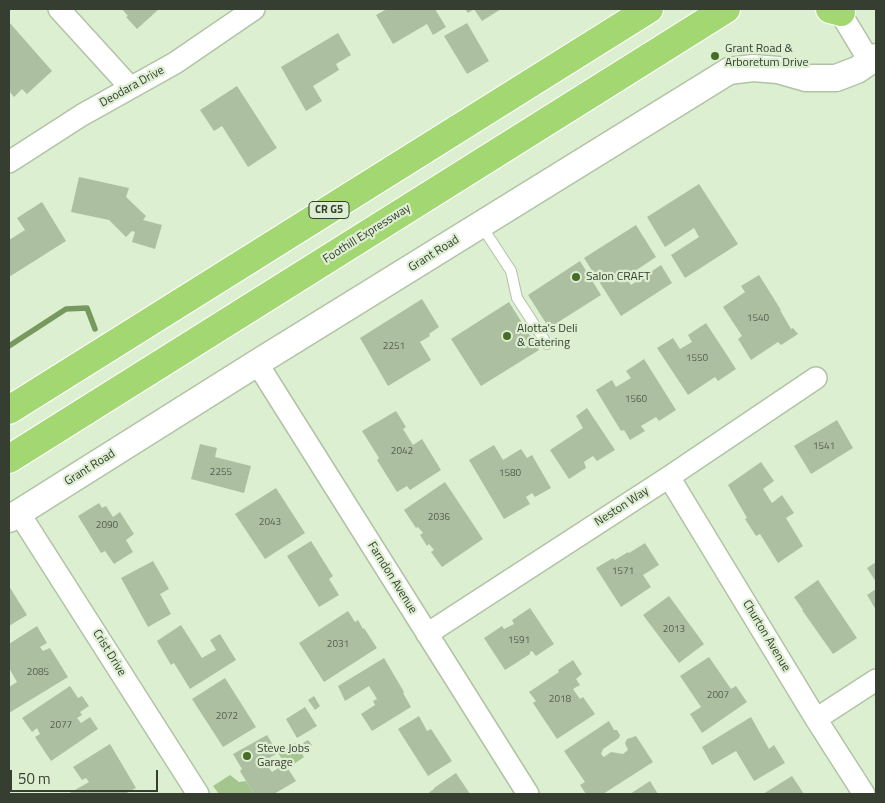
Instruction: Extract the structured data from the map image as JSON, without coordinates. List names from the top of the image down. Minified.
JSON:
{"streets":{"highway":["CR G5","Foothill Expressway"],"street":["Deodara Drive","Grant Road","Neston Way","Farndon Avenue","Churton Avenue","Crist Drive"]},"crossings":[["Grant Road","Farndon Avenue"],["Grant Road","Crist Drive"],["Neston Way","Farndon Avenue"],["Neston Way","Churton Avenue"]],"places":["Grant Road & Arboretum Drive","Salon CRAFT","Alotta's Deli & Catering","Steve Jobs Garage"],"house_numbers":["1540","2251","1550","1560","1541","2042","2255","1580","2036","2043","2090","1571","2013","1591","2031","2085","2007","2018","2072","2077"],"scale_bar":"50 m"}
